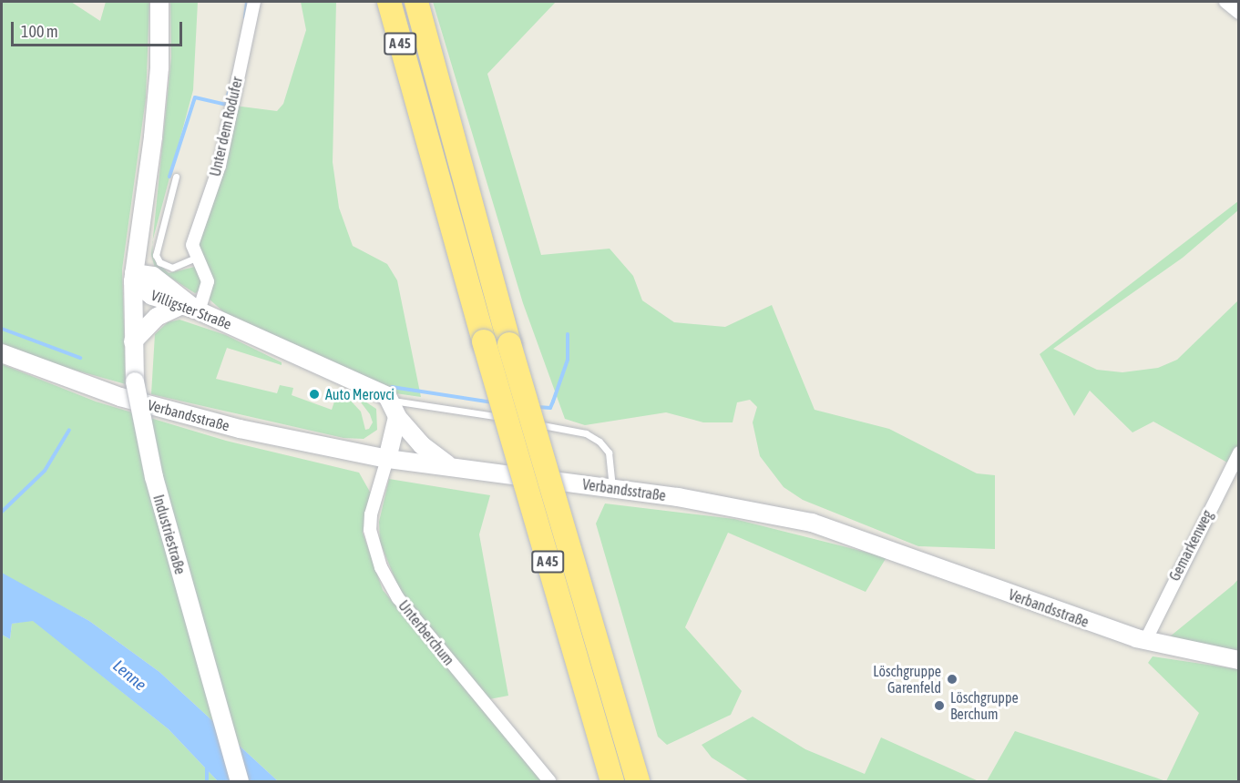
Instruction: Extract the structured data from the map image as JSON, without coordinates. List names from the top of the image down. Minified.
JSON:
{"streets":{"highway":["A 45"],"main road":["Villigster Straße","Verbandsstraße","Industriestraße"],"street":["Unter dem Rodufer","Gemarkenweg","Unterberchum"]},"crossings":[["Unter dem Rodufer","Villigster Straße"],["Villigster Straße","Industriestraße"],["Verbandsstraße","Gemarkenweg"],["Verbandsstraße","Unterberchum"]],"water":["Lenne"],"places":["Auto Merovci","Löschgruppe Garenfeld","Löschgruppe Berchum"],"scale_bar":"100 m"}
